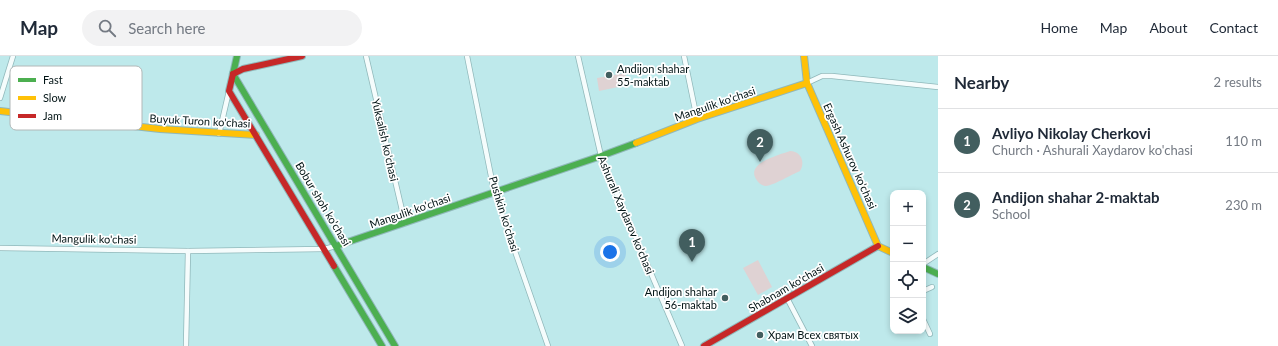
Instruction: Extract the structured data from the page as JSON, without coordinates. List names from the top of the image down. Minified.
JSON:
{"streets":{"street":["Mangulik ko'chasi","Buyuk Turon ko'chasi","Yuksalish ko'chasi","Ergash Ashurov ko'chasi","Bobur shoh ko'chasi","Pushkin ko'chasi","Ashurali Xaydarov ko'chasi","Shabnam ko'chasi"]},"crossings":[["Mangulik ko'chasi","Yuksalish ko'chasi"],["Mangulik ko'chasi","Ergash Ashurov ko'chasi"],["Mangulik ko'chasi","Bobur shoh ko'chasi"],["Mangulik ko'chasi","Pushkin ko'chasi"],["Mangulik ko'chasi","Ashurali Xaydarov ko'chasi"],["Buyuk Turon ko'chasi","Bobur shoh ko'chasi"],["Ergash Ashurov ko'chasi","Shabnam ko'chasi"]],"places":["Andijon shahar 55-maktab","Andijon shahar 56-maktab","Храм Всех святых"],"legend":["Fast","Slow","Jam"],"page":{"header":"Map","search":"Search here","nav":["Home","Map","About","Contact"],"heading":["Nearby","2 results"],"list":[{"mark":"1","name":"Avliyo Nikolay Cherkovi","note":"Church · Ashurali Xaydarov ko'chasi","value":"110 m"},{"mark":"2","name":"Andijon shahar 2-maktab","note":"School","value":"230 m"}],"pins":["2","1"],"map_buttons":["+","−"]}}
